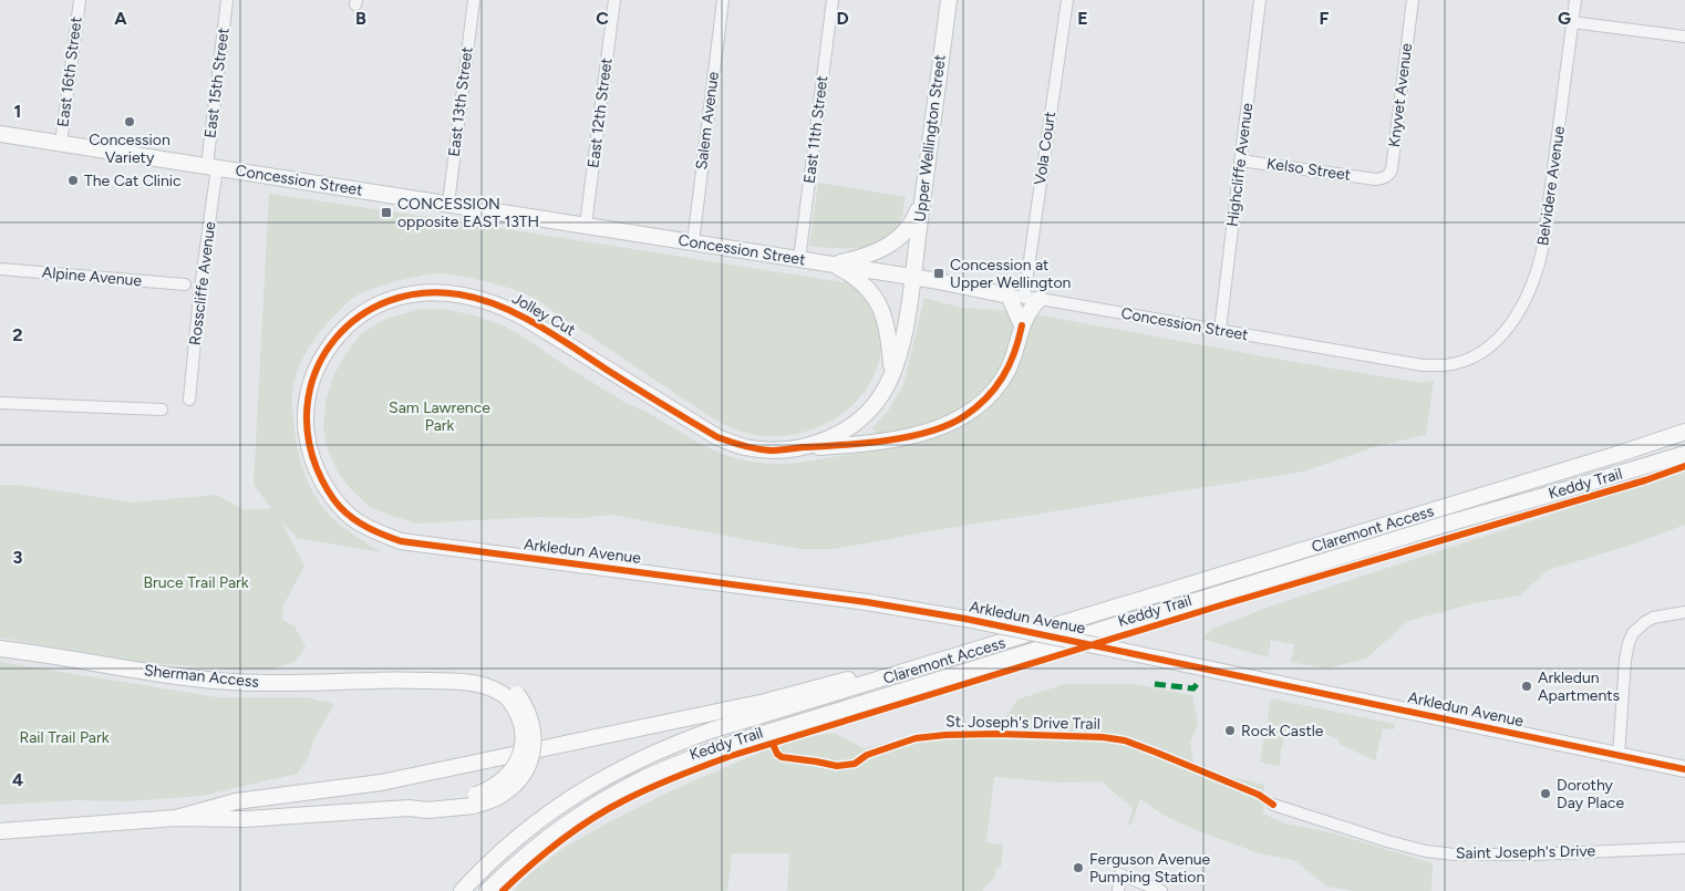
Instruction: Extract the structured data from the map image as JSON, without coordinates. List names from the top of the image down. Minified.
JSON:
{"streets":{"main road":["Upper Wellington Street","Concession Street","Jolley Cut","Claremont Access","Arkledun Avenue","Sherman Access"],"street":["East 16th Street","East 15th Street","Knyvet Avenue","East 13th Street","East 12th Street","Salem Avenue","East 11th Street","Vola Court","Highcliffe Avenue","Kelso Street","Belvidere Avenue","Alpine Avenue","Rosscliffe Avenue","Saint Joseph's Drive"],"cycle path":["Keddy Trail","St. Joseph's Drive Trail"]},"crossings":[["East 16th Street","Concession Street"],["East 15th Street","Concession Street"],["East 15th Street","Rosscliffe Avenue"],["Knyvet Avenue","Kelso Street"],["East 13th Street","Concession Street"],["East 12th Street","Concession Street"],["Salem Avenue","Concession Street"],["East 11th Street","Concession Street"],["Upper Wellington Street","Concession Street"],["Upper Wellington Street","Jolley Cut"],["Vola Court","Concession Street"],["Highcliffe Avenue","Kelso Street"],["Highcliffe Avenue","Concession Street"],["Concession Street","Belvidere Avenue"],["Concession Street","Rosscliffe Avenue"],["Concession Street","Jolley Cut"],["Jolley Cut","Arkledun Avenue"]],"parks":["Sam Lawrence Park","Bruce Trail Park","Rail Trail Park"],"places":{"other":["Concession Variety","The Cat Clinic","Arkledun Apartments","Rock Castle","Dorothy Day Place","Ferguson Avenue Pumping Station"],"transit":["CONCESSION opposite EAST 13TH","Concession at Upper Wellington"]},"grid":{"columns":["A","B","C","D","E","F","G"],"rows":["1","2","3","4"]}}
